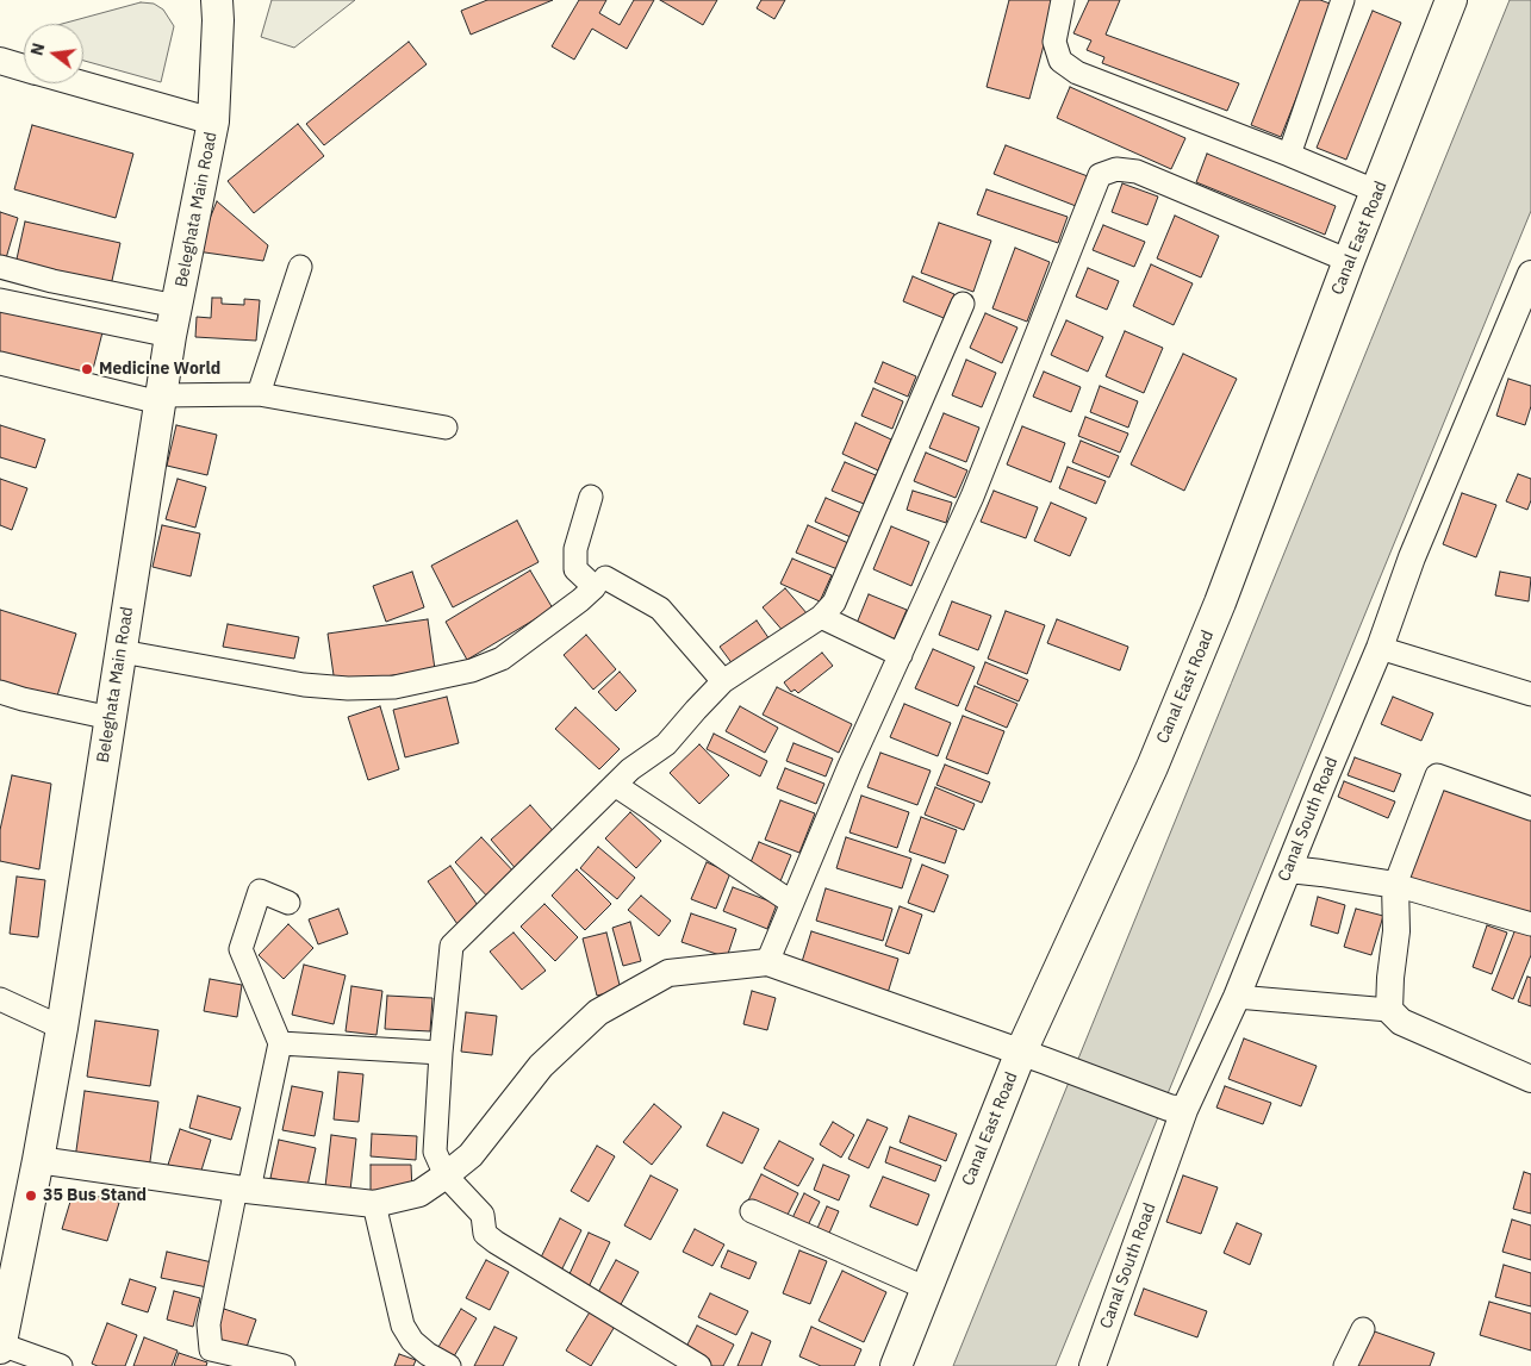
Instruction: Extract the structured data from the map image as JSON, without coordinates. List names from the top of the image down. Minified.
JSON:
{"streets":{"main road":["Beleghata Main Road","Canal East Road"],"street":["Canal South Road"]},"places":["Medicine World","35 Bus Stand"],"north":"left"}
